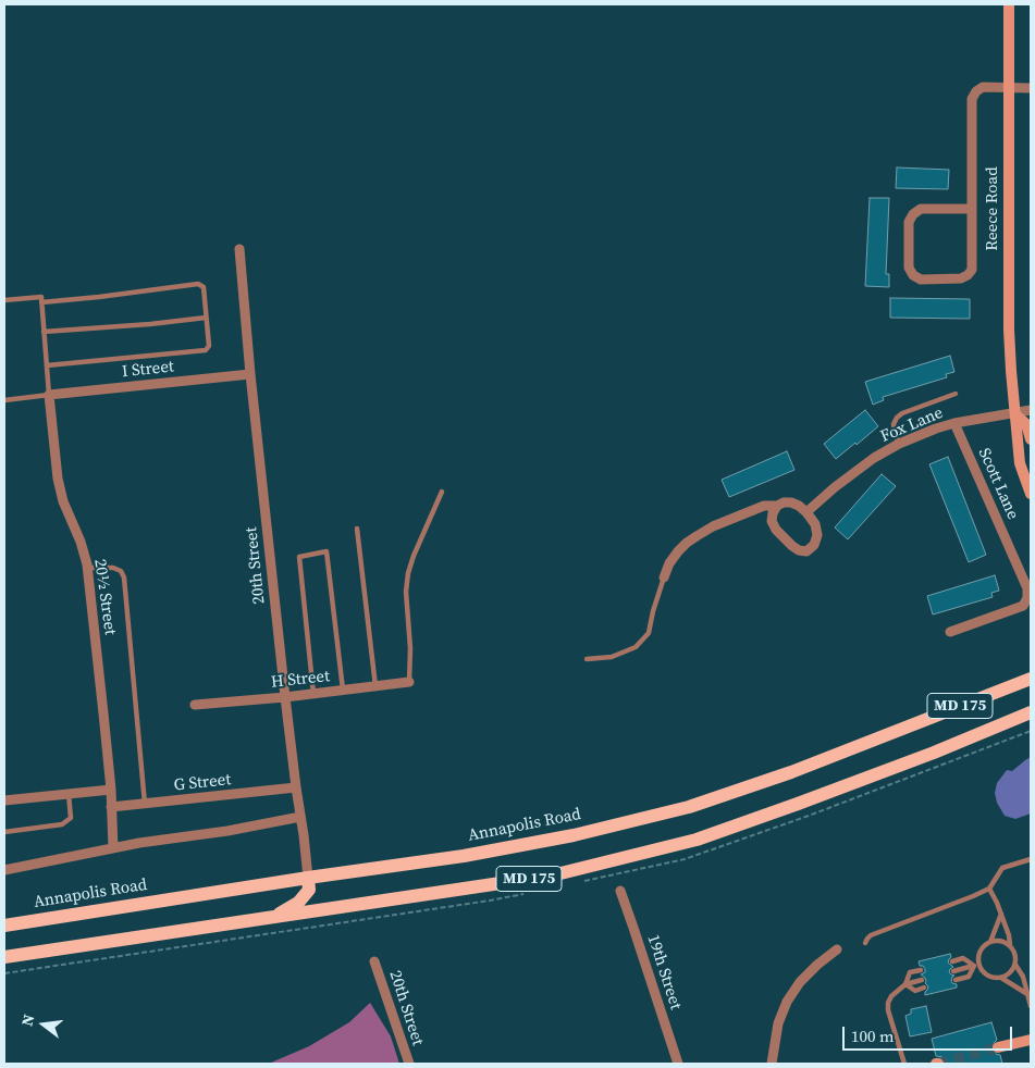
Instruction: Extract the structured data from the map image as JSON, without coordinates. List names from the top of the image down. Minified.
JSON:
{"streets":{"main road":["Reece Road","MD 175","Annapolis Road"],"street":["I Street","Fox Lane","Scott Lane","20th Street","20½ Street","H Street","G Street","19th Street"]},"crossings":[["Reece Road","Fox Lane"],["I Street","20th Street"],["I Street","20½ Street"],["Fox Lane","Scott Lane"],["20th Street","H Street"],["20th Street","G Street"],["20th Street","Annapolis Road"],["20½ Street","G Street"]],"scale_bar":"100 m","north":"left"}
